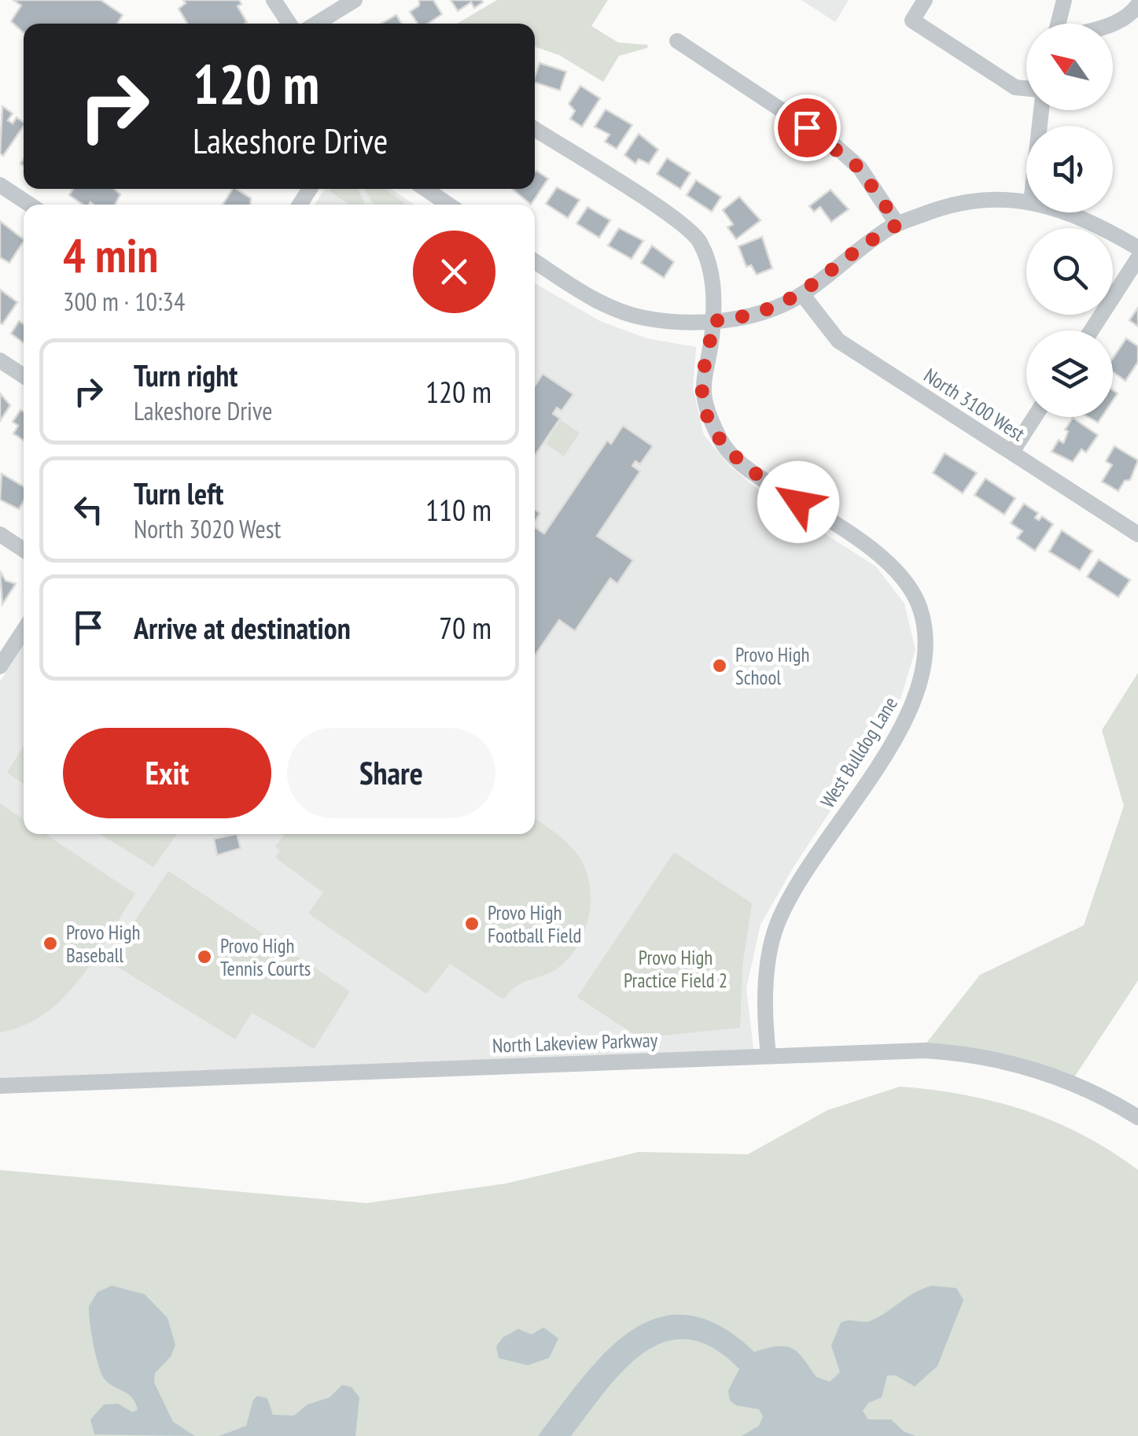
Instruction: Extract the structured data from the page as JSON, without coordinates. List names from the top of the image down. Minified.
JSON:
{"streets":{"street":["North 3100 West","West Bulldog Lane","North Lakeview Parkway"]},"crossings":[["West Bulldog Lane","North Lakeview Parkway"]],"parks":["Provo High Practice Field 2"],"places":["Provo High School","Provo High Football Field","Provo High Baseball","Provo High Tennis Courts"],"north":"top left","page":{"turn":["120 m","Lakeshore Drive"],"heading":["4 min","300 m · 10:34"],"list":[{"name":"Turn right","note":"Lakeshore Drive","value":"120 m"},{"name":"Turn left","note":"North 3020 West","value":"110 m"},{"name":"Arrive at destination","value":"70 m"}],"buttons":["Exit","Share"]}}
